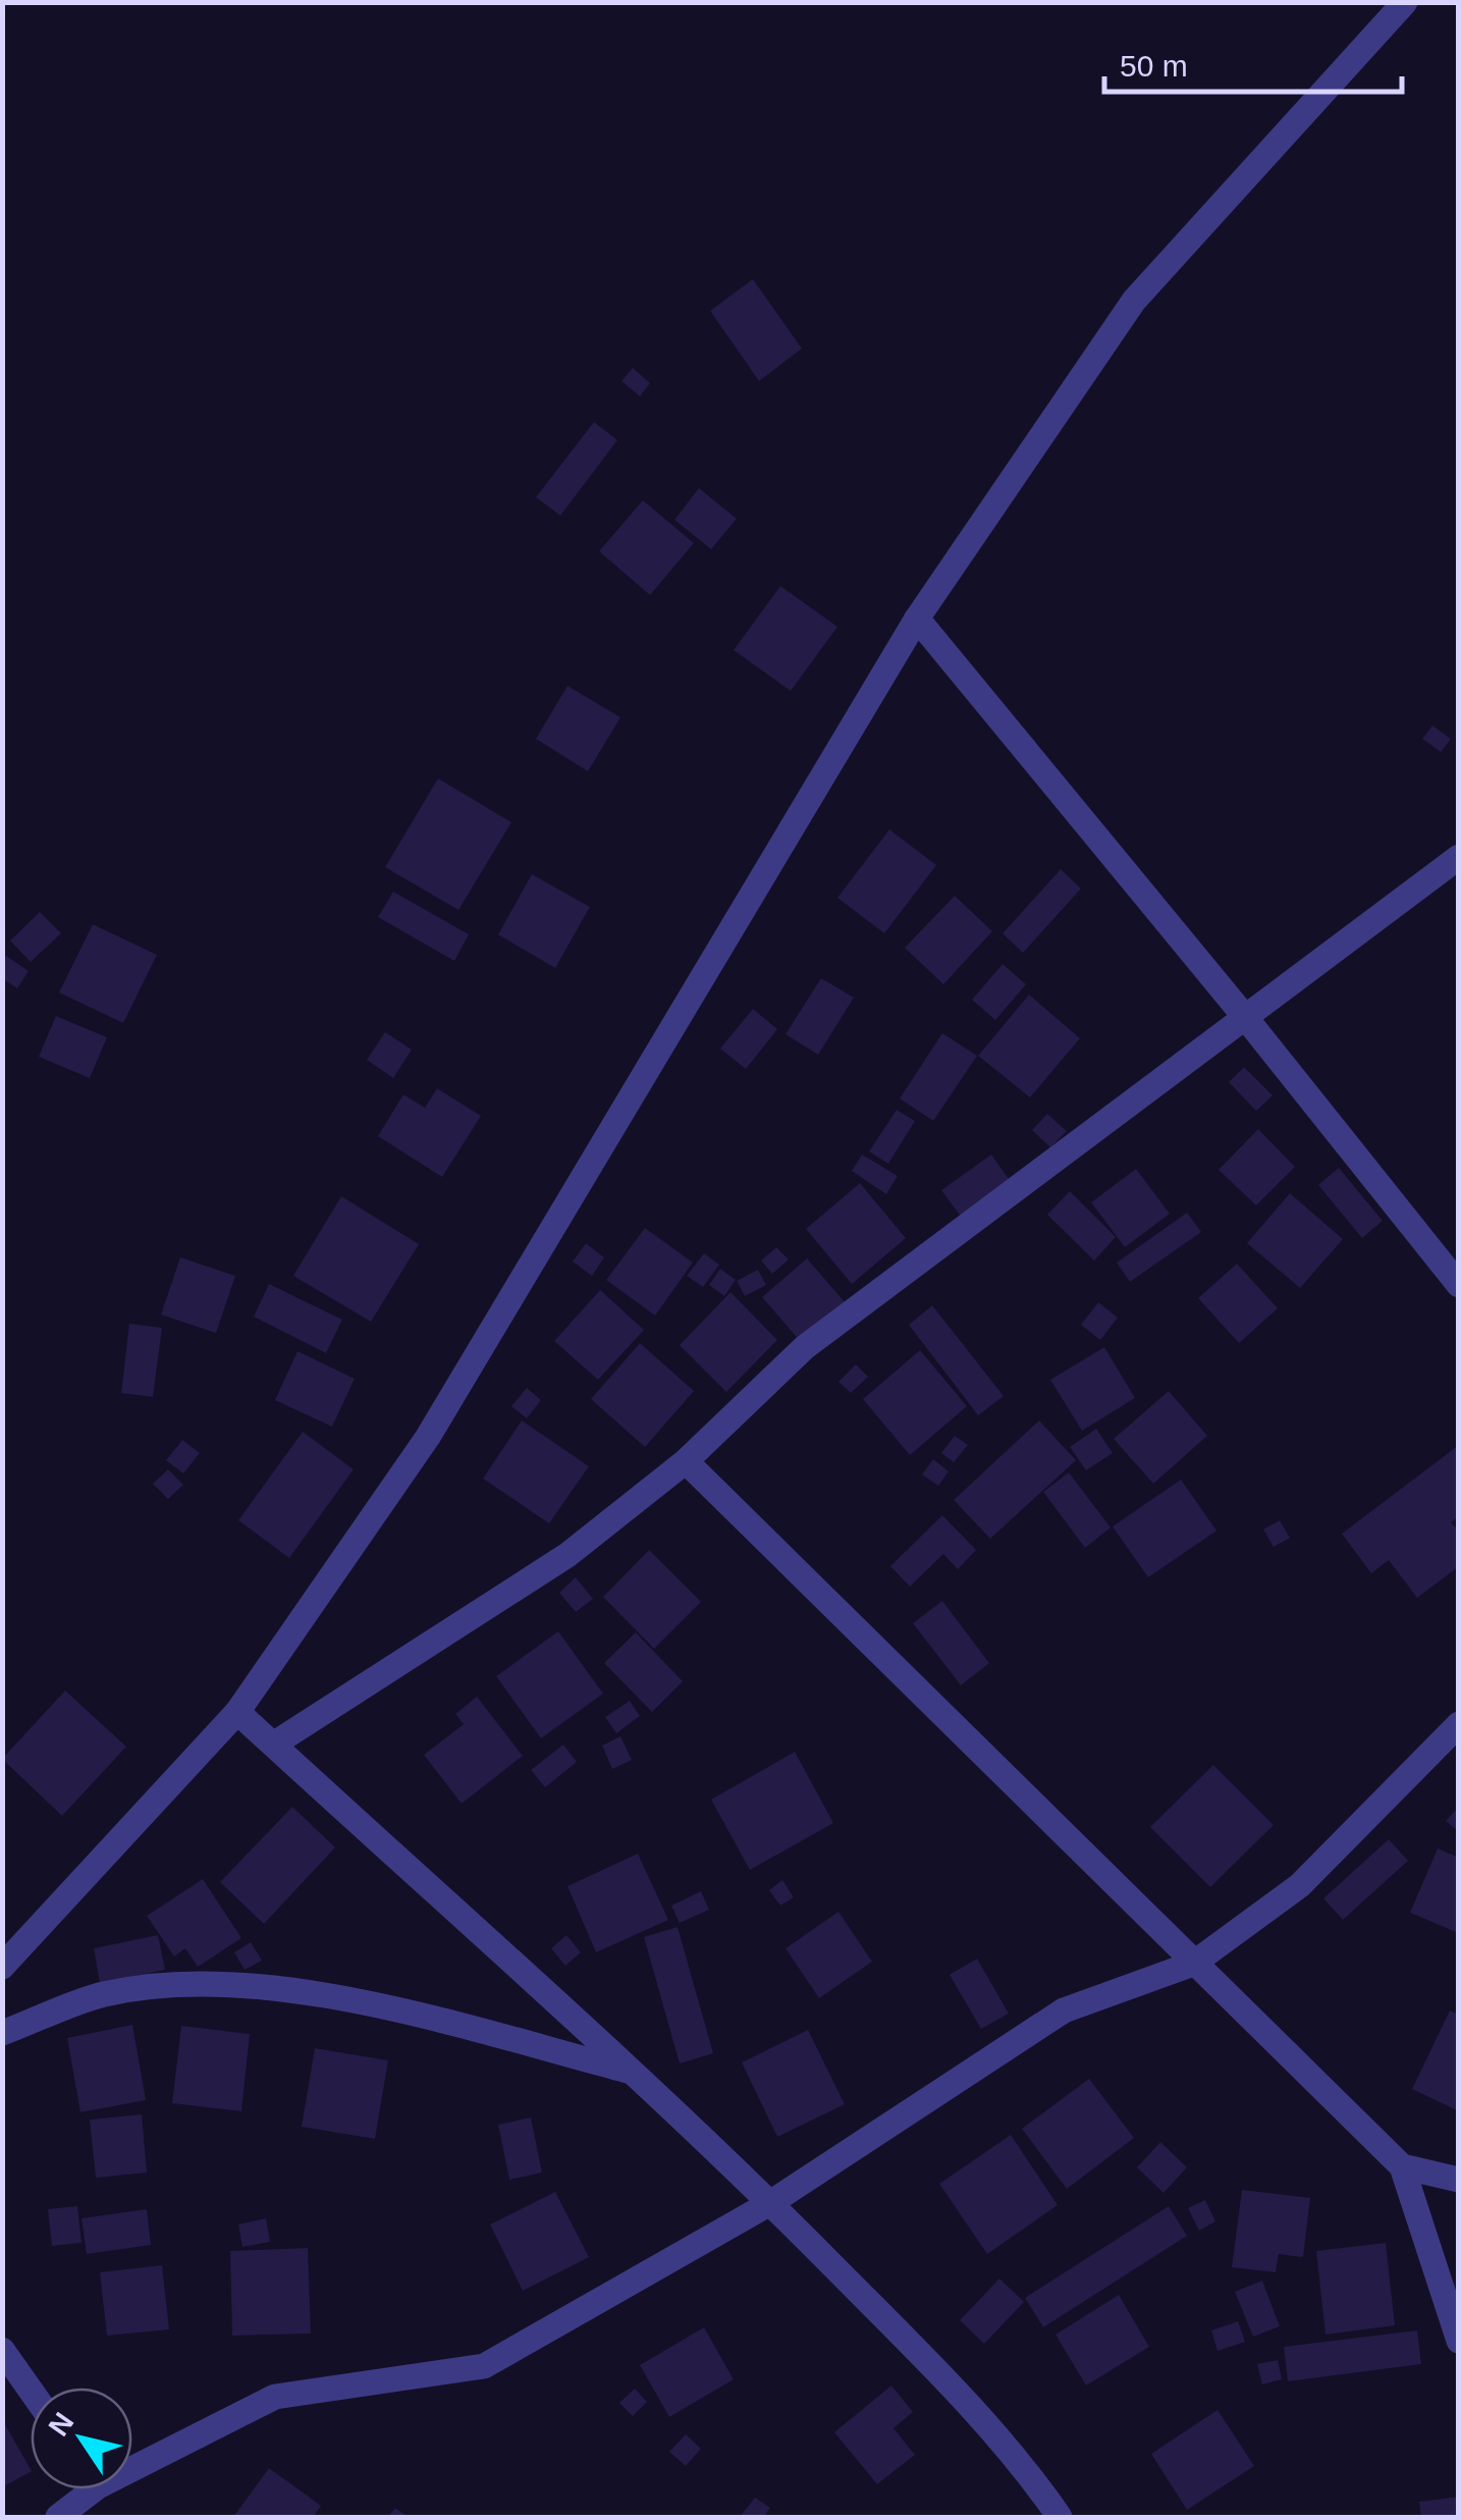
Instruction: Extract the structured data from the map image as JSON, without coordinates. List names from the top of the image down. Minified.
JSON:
{"scale_bar":"50 m","north":"top left"}
